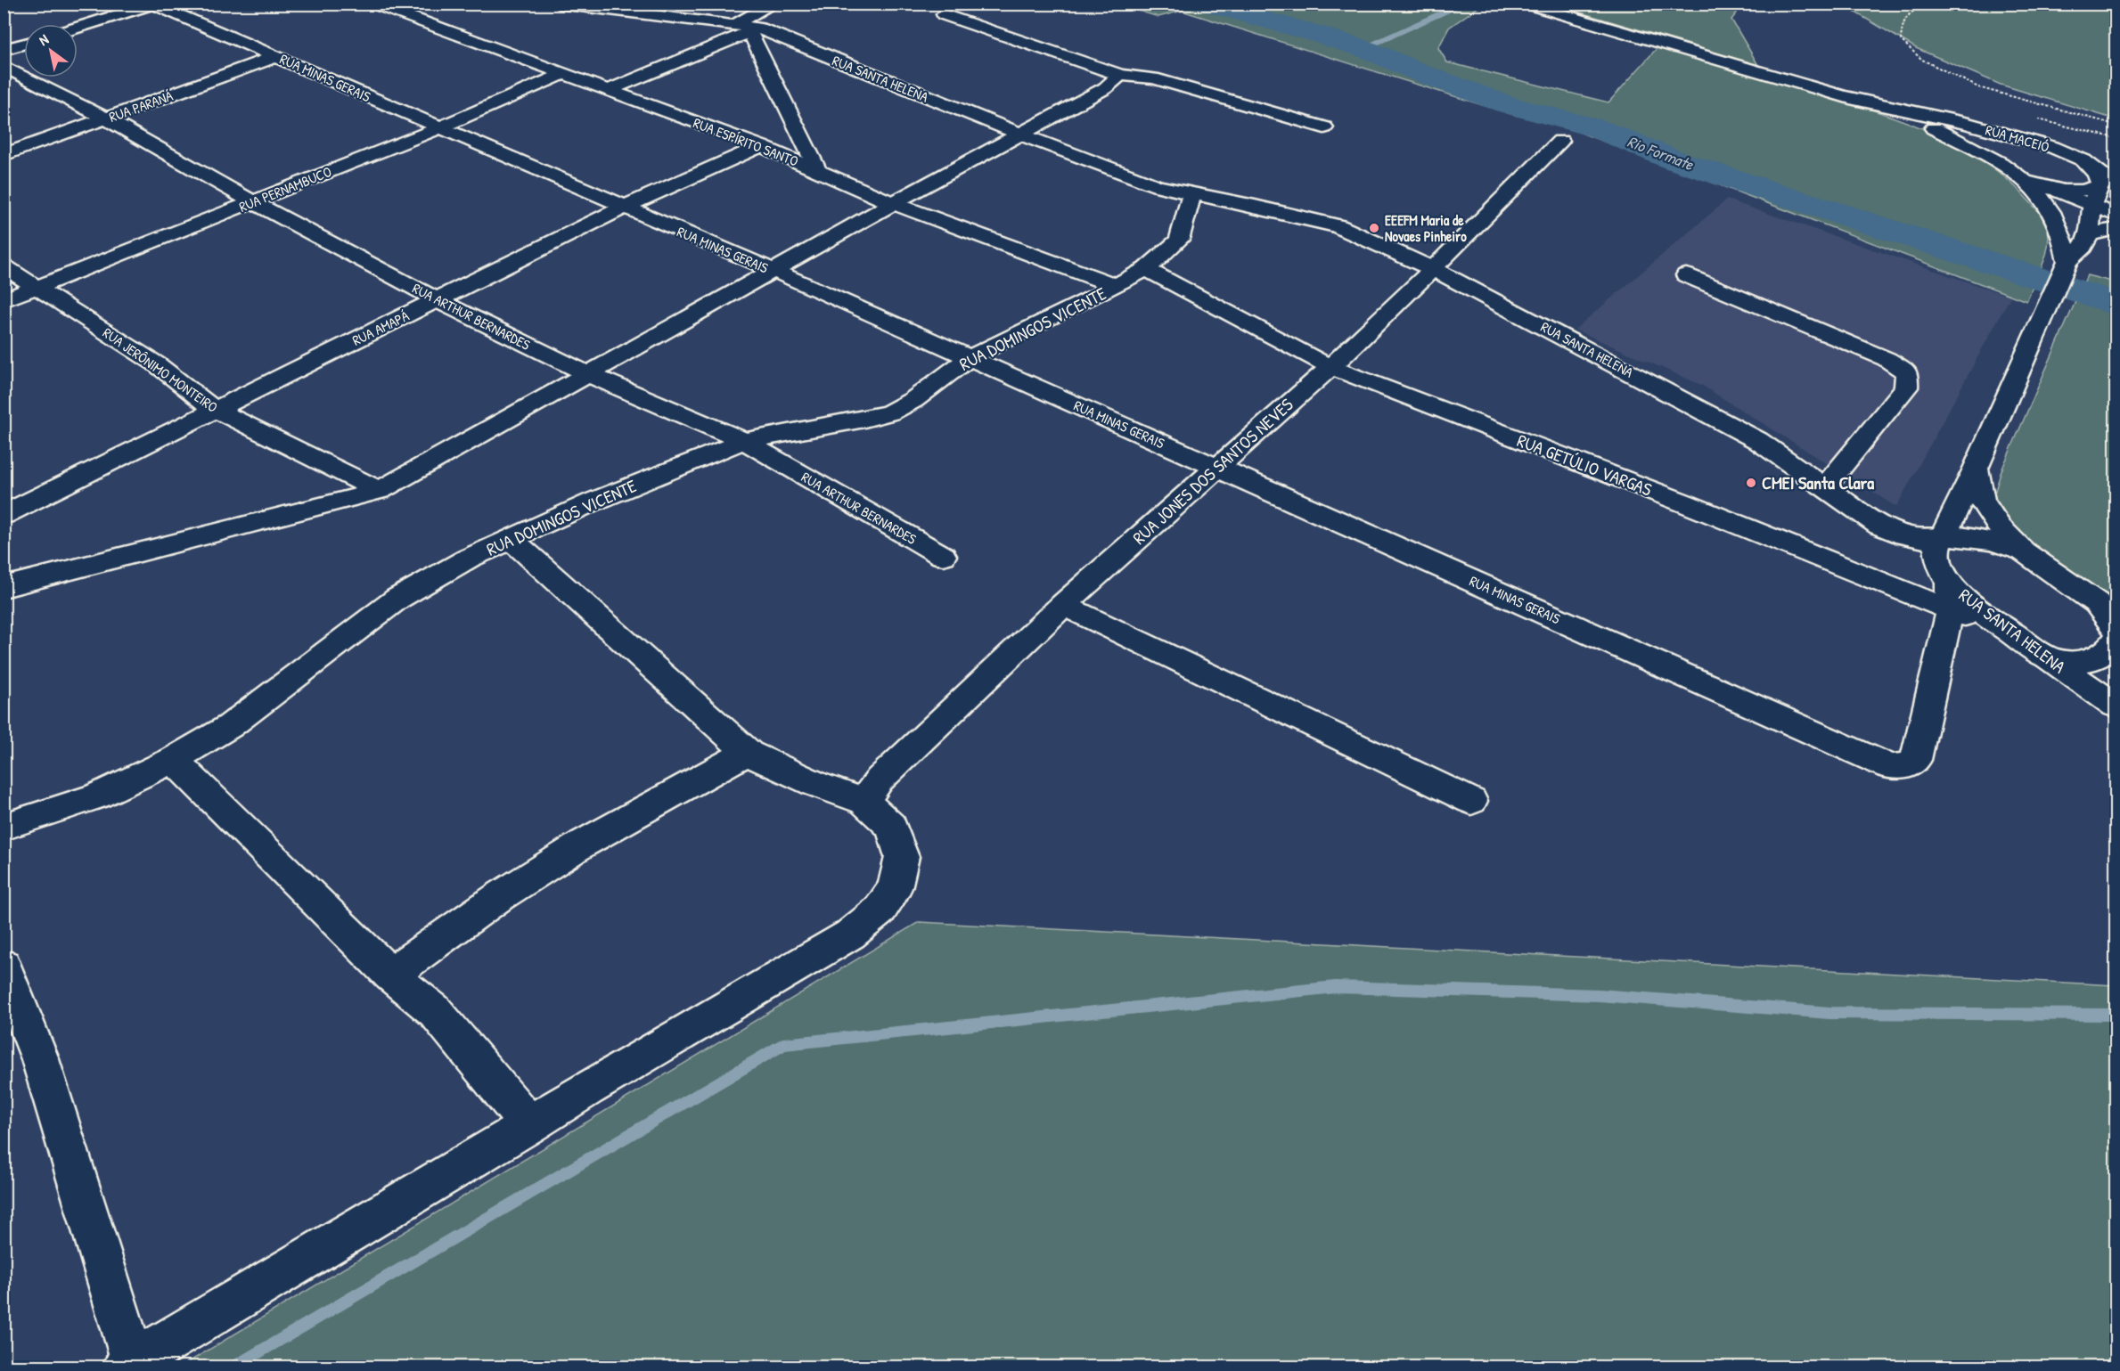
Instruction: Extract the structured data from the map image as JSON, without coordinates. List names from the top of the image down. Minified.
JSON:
{"streets":{"street":["RUA MINAS GERAIS","RUA SANTA HELENA","RUA PARANÁ","RUA MACEIÓ","RUA ESPÍRITO SANTO","RUA PERNAMBUCO","RUA ARTHUR BERNARDES","RUA AMAPÁ","RUA DOMINGOS VICENTE","RUA JERÔNIMO MONTEIRO","RUA GETÚLIO VARGAS","RUA JONES DOS SANTOS NEVES"]},"crossings":[["RUA MINAS GERAIS","RUA SANTA HELENA"],["RUA MINAS GERAIS","RUA PARANÁ"],["RUA MINAS GERAIS","RUA PERNAMBUCO"],["RUA MINAS GERAIS","RUA AMAPÁ"],["RUA MINAS GERAIS","RUA DOMINGOS VICENTE"],["RUA MINAS GERAIS","RUA GETÚLIO VARGAS"],["RUA MINAS GERAIS","RUA JONES DOS SANTOS NEVES"],["RUA SANTA HELENA","RUA DOMINGOS VICENTE"],["RUA SANTA HELENA","RUA GETÚLIO VARGAS"],["RUA SANTA HELENA","RUA JONES DOS SANTOS NEVES"],["RUA PARANÁ","RUA ARTHUR BERNARDES"],["RUA ESPÍRITO SANTO","RUA PERNAMBUCO"],["RUA ESPÍRITO SANTO","RUA AMAPÁ"],["RUA ESPÍRITO SANTO","RUA DOMINGOS VICENTE"],["RUA PERNAMBUCO","RUA ARTHUR BERNARDES"],["RUA PERNAMBUCO","RUA JERÔNIMO MONTEIRO"],["RUA ARTHUR BERNARDES","RUA AMAPÁ"],["RUA ARTHUR BERNARDES","RUA DOMINGOS VICENTE"],["RUA AMAPÁ","RUA JERÔNIMO MONTEIRO"],["RUA DOMINGOS VICENTE","RUA GETÚLIO VARGAS"],["RUA GETÚLIO VARGAS","RUA JONES DOS SANTOS NEVES"]],"water":["Rio Formate"],"places":["EEEFM Maria de Novaes Pinheiro","CMEI Santa Clara"],"north":"top left"}
